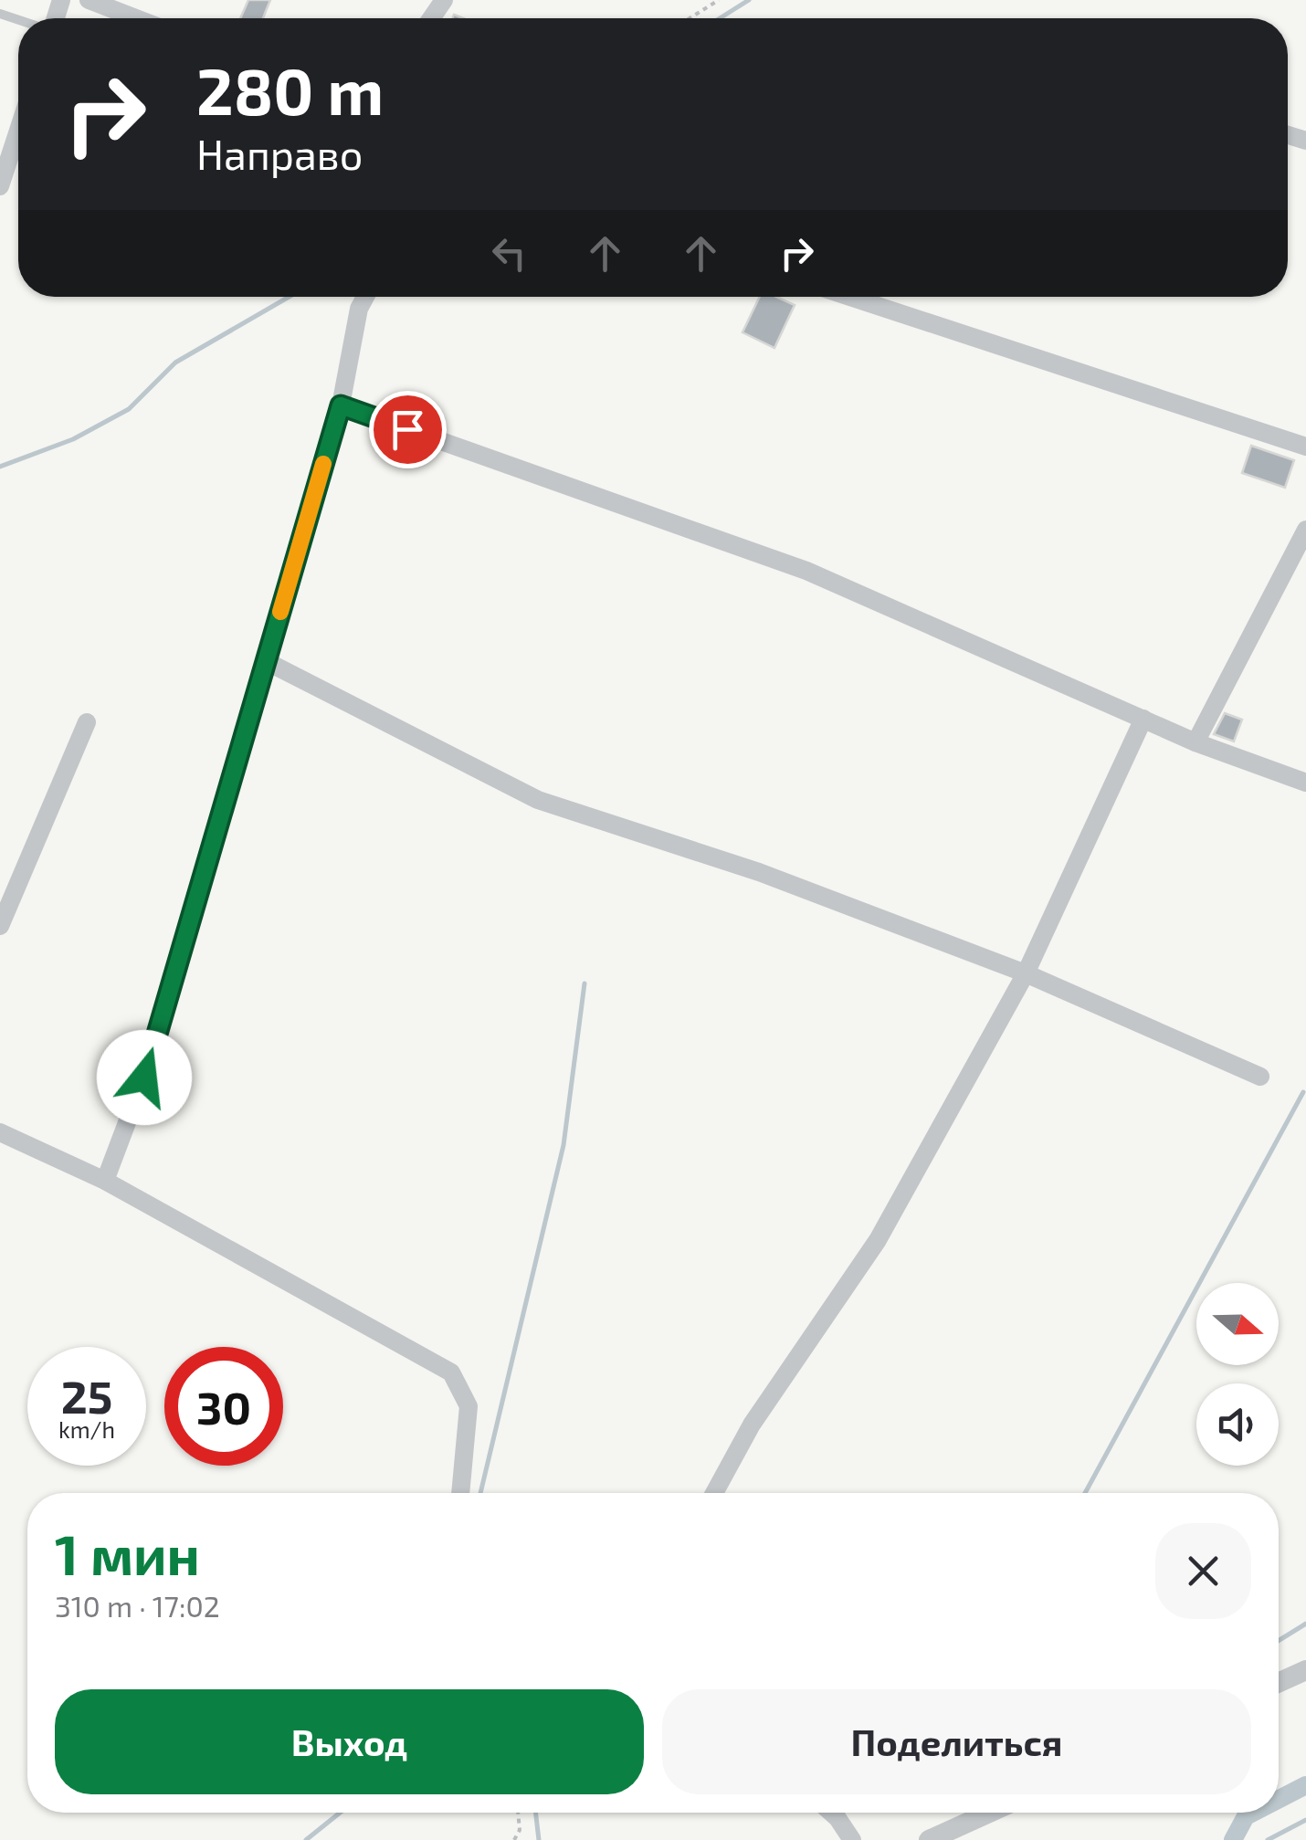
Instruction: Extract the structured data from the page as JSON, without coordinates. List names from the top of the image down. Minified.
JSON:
{"north":"right","page":{"turn":["280 m","Направо"],"speed":"25 km/h","limit":"30","heading":["1 мин","310 m · 17:02"],"buttons":["Выход","Поделиться"]}}
